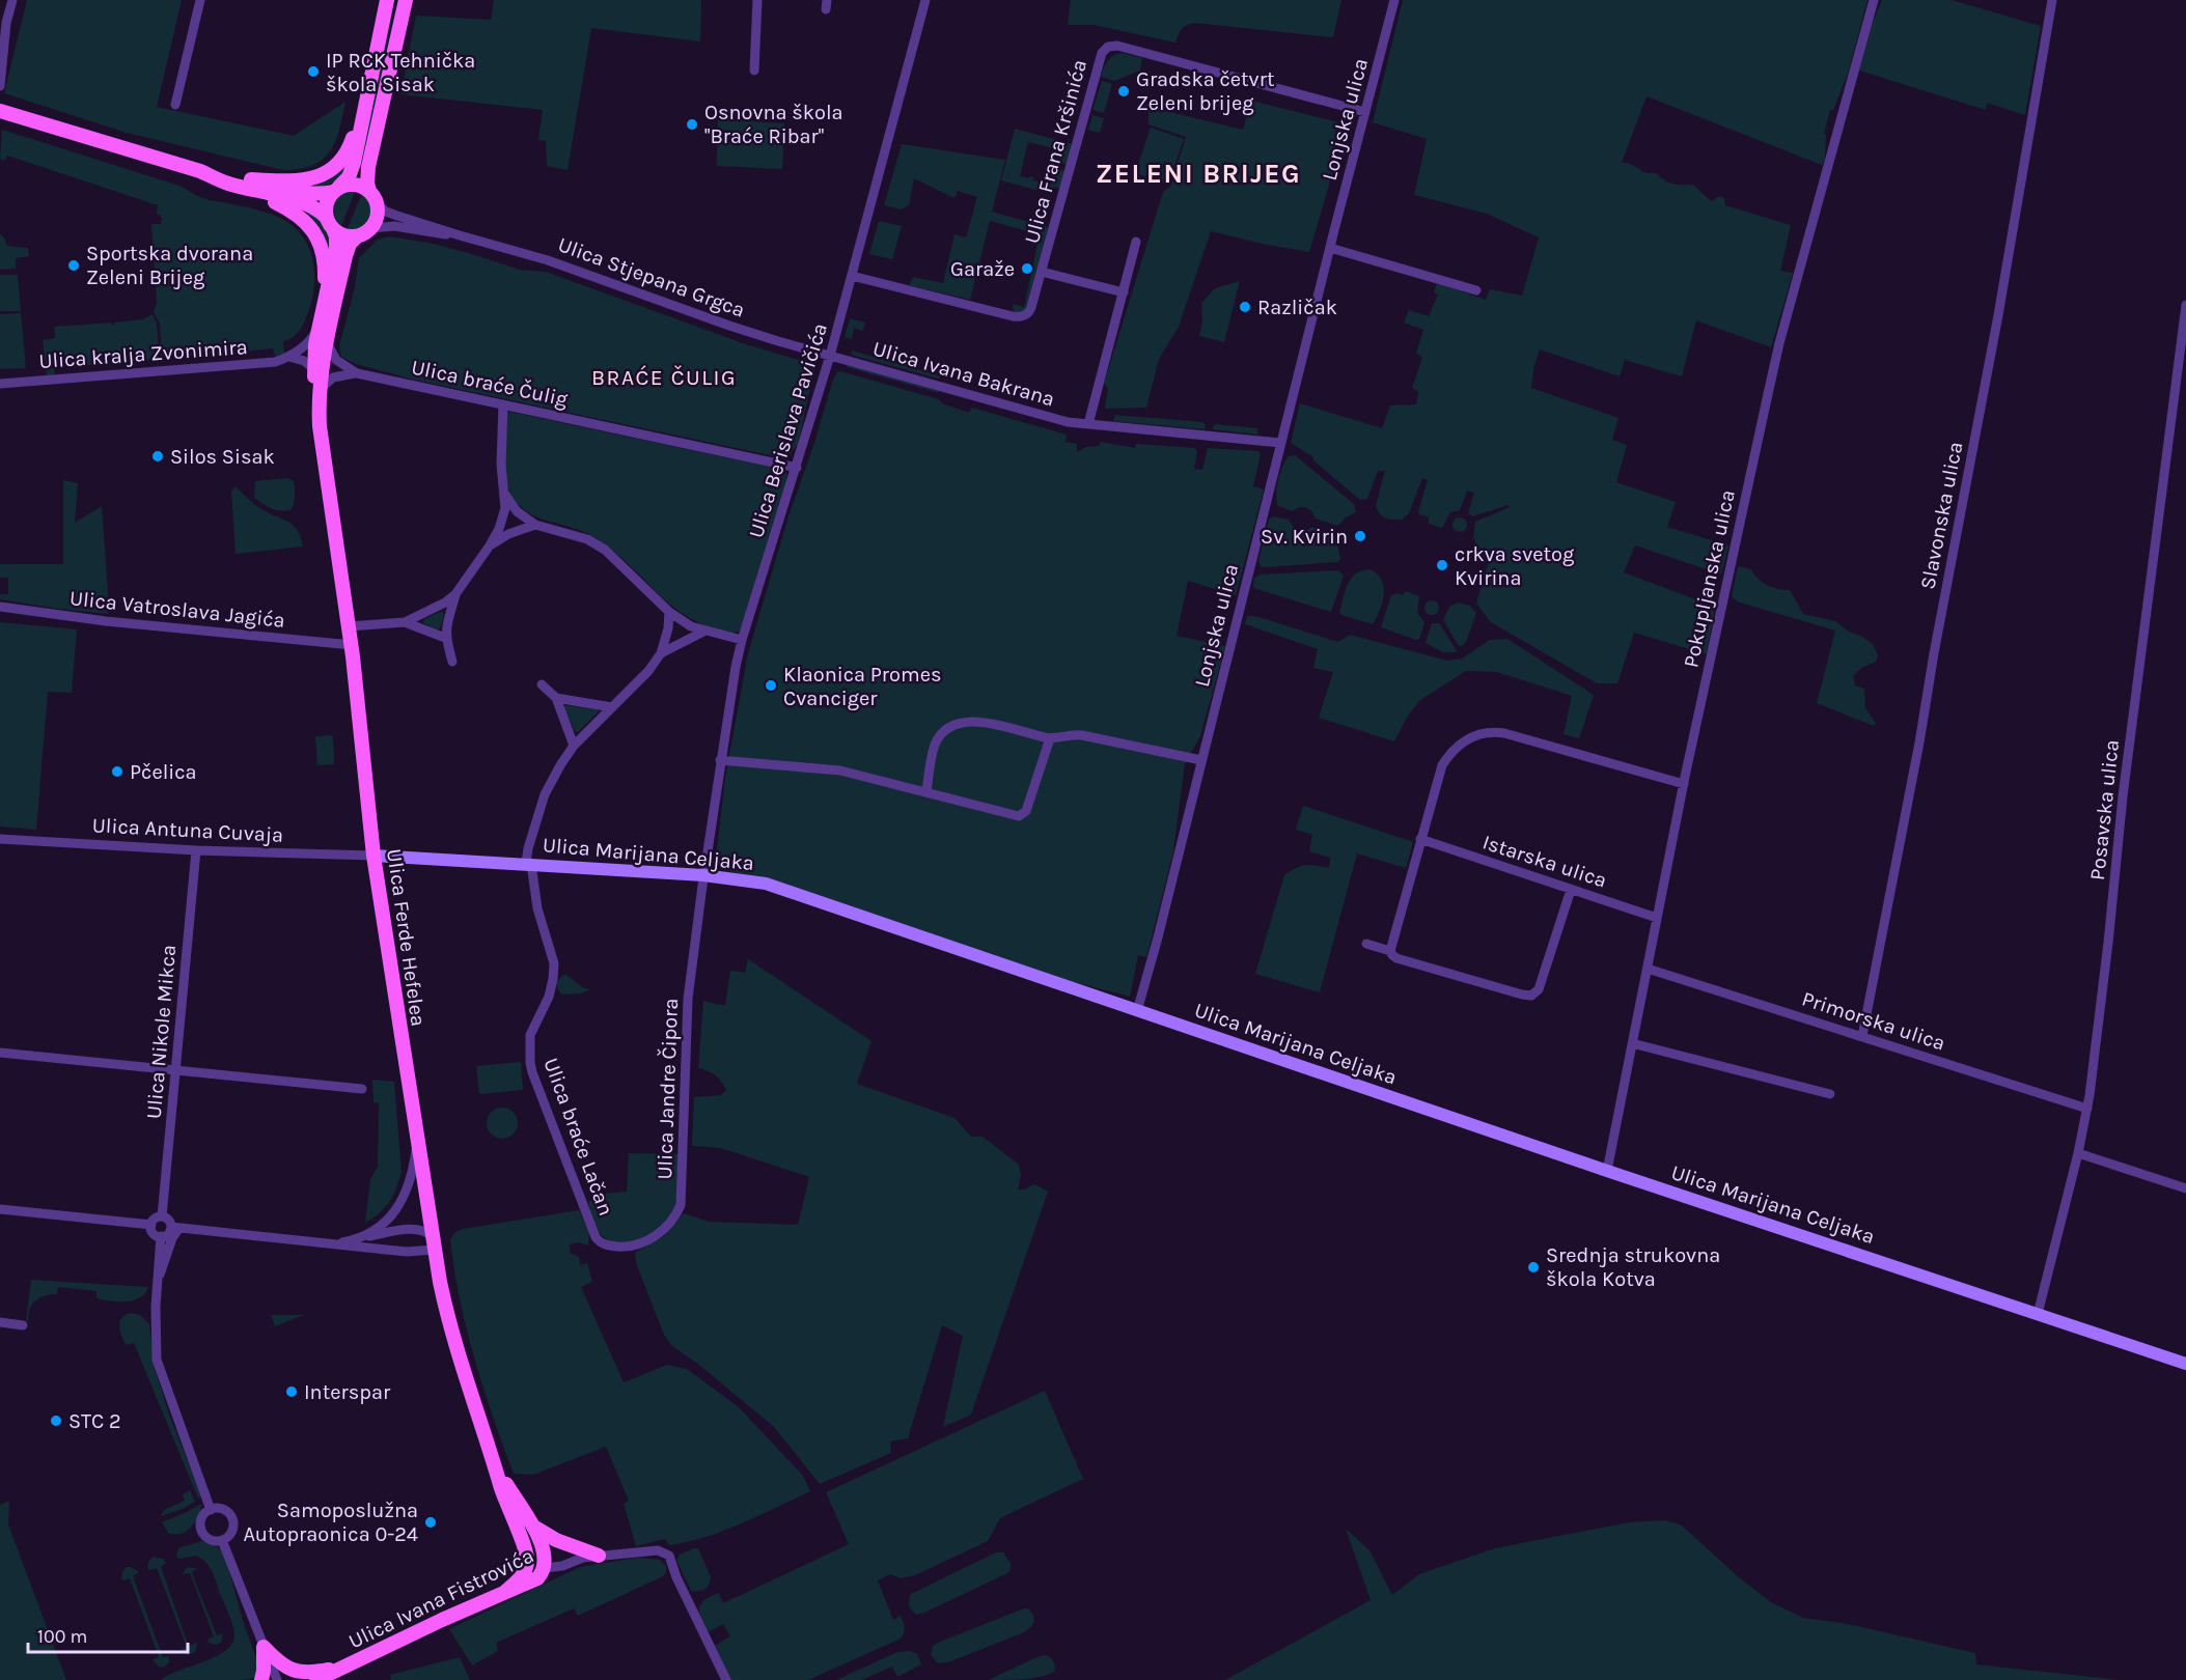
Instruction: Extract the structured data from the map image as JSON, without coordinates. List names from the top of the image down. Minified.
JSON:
{"streets":{"main road":["Ulica Marijana Celjaka","Ulica Ferde Hefelea","Ulica Ivana Fistrovića"],"street":["Lonjska ulica","Ulica Frana Kršinića","Ulica Stjepana Grgca","Ulica kralja Zvonimira","Ulica Ivana Bakrana","Ulica braće Čulig","Ulica Berislava Pavičića","Slavonska ulica","Pokupljanska ulica","Ulica Vatroslava Jagića","Posavska ulica","Ulica Antuna Cuvaja","Istarska ulica","Primorska ulica","Ulica Nikole Mikca","Ulica Jandre Čipora","Ulica braće Lačan"]},"crossings":[["Lonjska ulica","Ulica Frana Kršinića"],["Lonjska ulica","Ulica Ivana Bakrana"],["Lonjska ulica","Ulica Marijana Celjaka"],["Ulica Frana Kršinića","Ulica Berislava Pavičića"],["Ulica Stjepana Grgca","Ulica Ivana Bakrana"],["Ulica Stjepana Grgca","Ulica Berislava Pavičića"],["Ulica Ivana Bakrana","Ulica Berislava Pavičića"],["Ulica braće Čulig","Ulica Berislava Pavičića"],["Ulica Berislava Pavičića","Ulica Marijana Celjaka"],["Ulica Berislava Pavičića","Ulica Jandre Čipora"],["Slavonska ulica","Primorska ulica"],["Pokupljanska ulica","Ulica Marijana Celjaka"],["Pokupljanska ulica","Istarska ulica"],["Pokupljanska ulica","Primorska ulica"],["Ulica Vatroslava Jagića","Ulica Ferde Hefelea"],["Posavska ulica","Ulica Marijana Celjaka"],["Posavska ulica","Primorska ulica"],["Ulica Antuna Cuvaja","Ulica Marijana Celjaka"],["Ulica Antuna Cuvaja","Ulica Ferde Hefelea"],["Ulica Antuna Cuvaja","Ulica Nikole Mikca"],["Ulica Marijana Celjaka","Ulica Ferde Hefelea"],["Ulica Marijana Celjaka","Ulica Jandre Čipora"],["Ulica Marijana Celjaka","Ulica braće Lačan"],["Ulica Ferde Hefelea","Ulica Ivana Fistrovića"],["Ulica Jandre Čipora","Ulica braće Lačan"]],"districts":["ZELENI BRIJEG","BRAĆE ČULIG"],"places":["IP RCK Tehnička škola Sisak","Gradska četvrt Zeleni brijeg","Osnovna škola ''Braće Ribar''","Sportska dvorana Zeleni Brijeg","Garaže","Različak","Silos Sisak","Sv. Kvirin","crkva svetog Kvirina","Klaonica Promes Cvanciger","Pčelica","Srednja strukovna škola Kotva","Interspar","STC 2","Samoposlužna Autopraonica 0-24"],"scale_bar":"100 m"}
